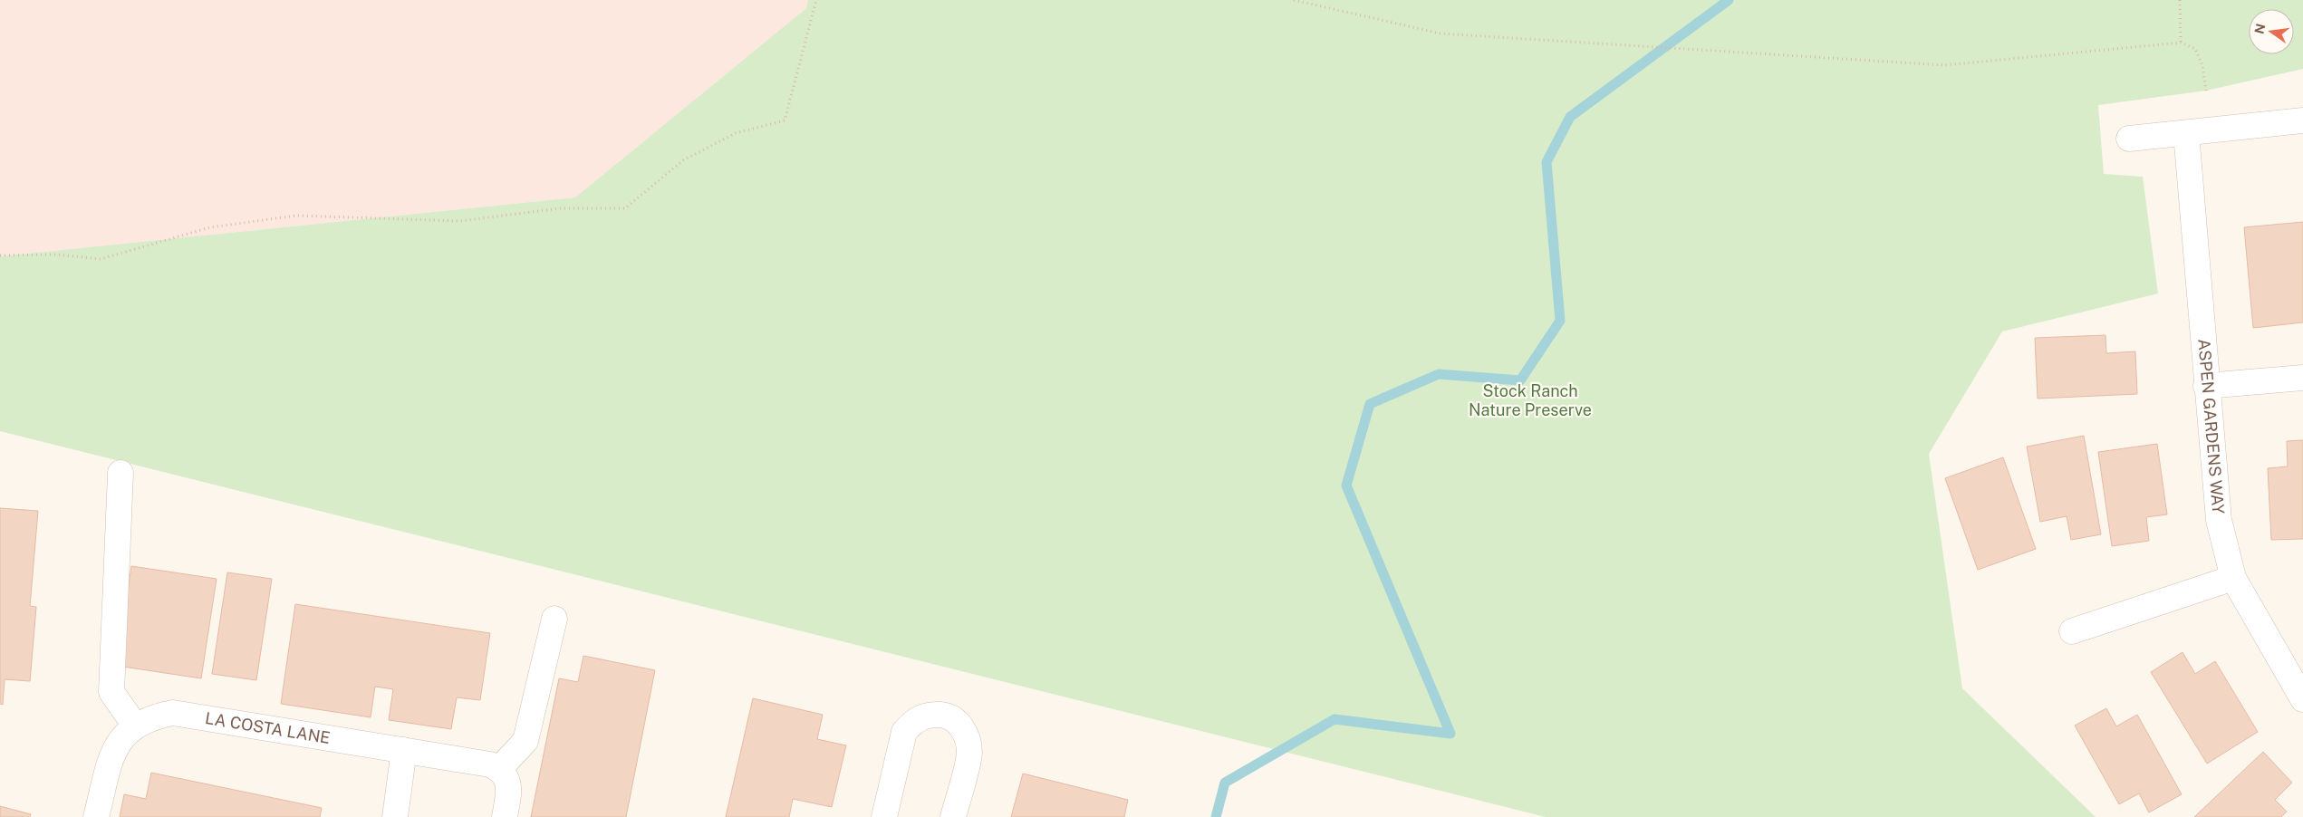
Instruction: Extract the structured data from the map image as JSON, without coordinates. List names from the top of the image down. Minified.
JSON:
{"streets":{"street":["ASPEN GARDENS WAY","LA COSTA LANE"]},"parks":["Stock Ranch Nature Preserve"],"north":"left"}
